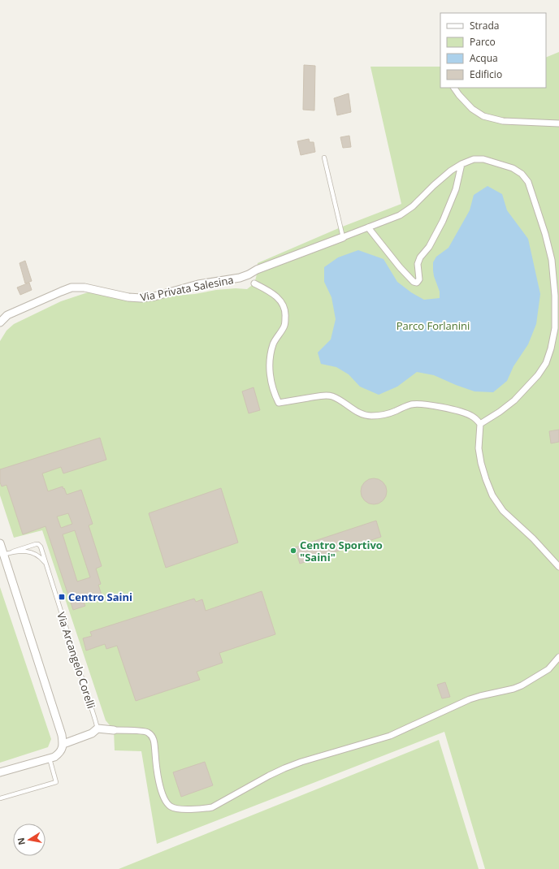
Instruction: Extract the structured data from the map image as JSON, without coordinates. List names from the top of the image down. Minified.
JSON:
{"streets":{"street":["Via Privata Salesina"],"lane":["Via Arcangelo Corelli"]},"parks":["Parco Forlanini"],"places":{"other":["Centro Sportivo \"Saini\""],"transit":["Centro Saini"]},"legend":["Strada","Parco","Acqua","Edificio"],"north":"left"}
